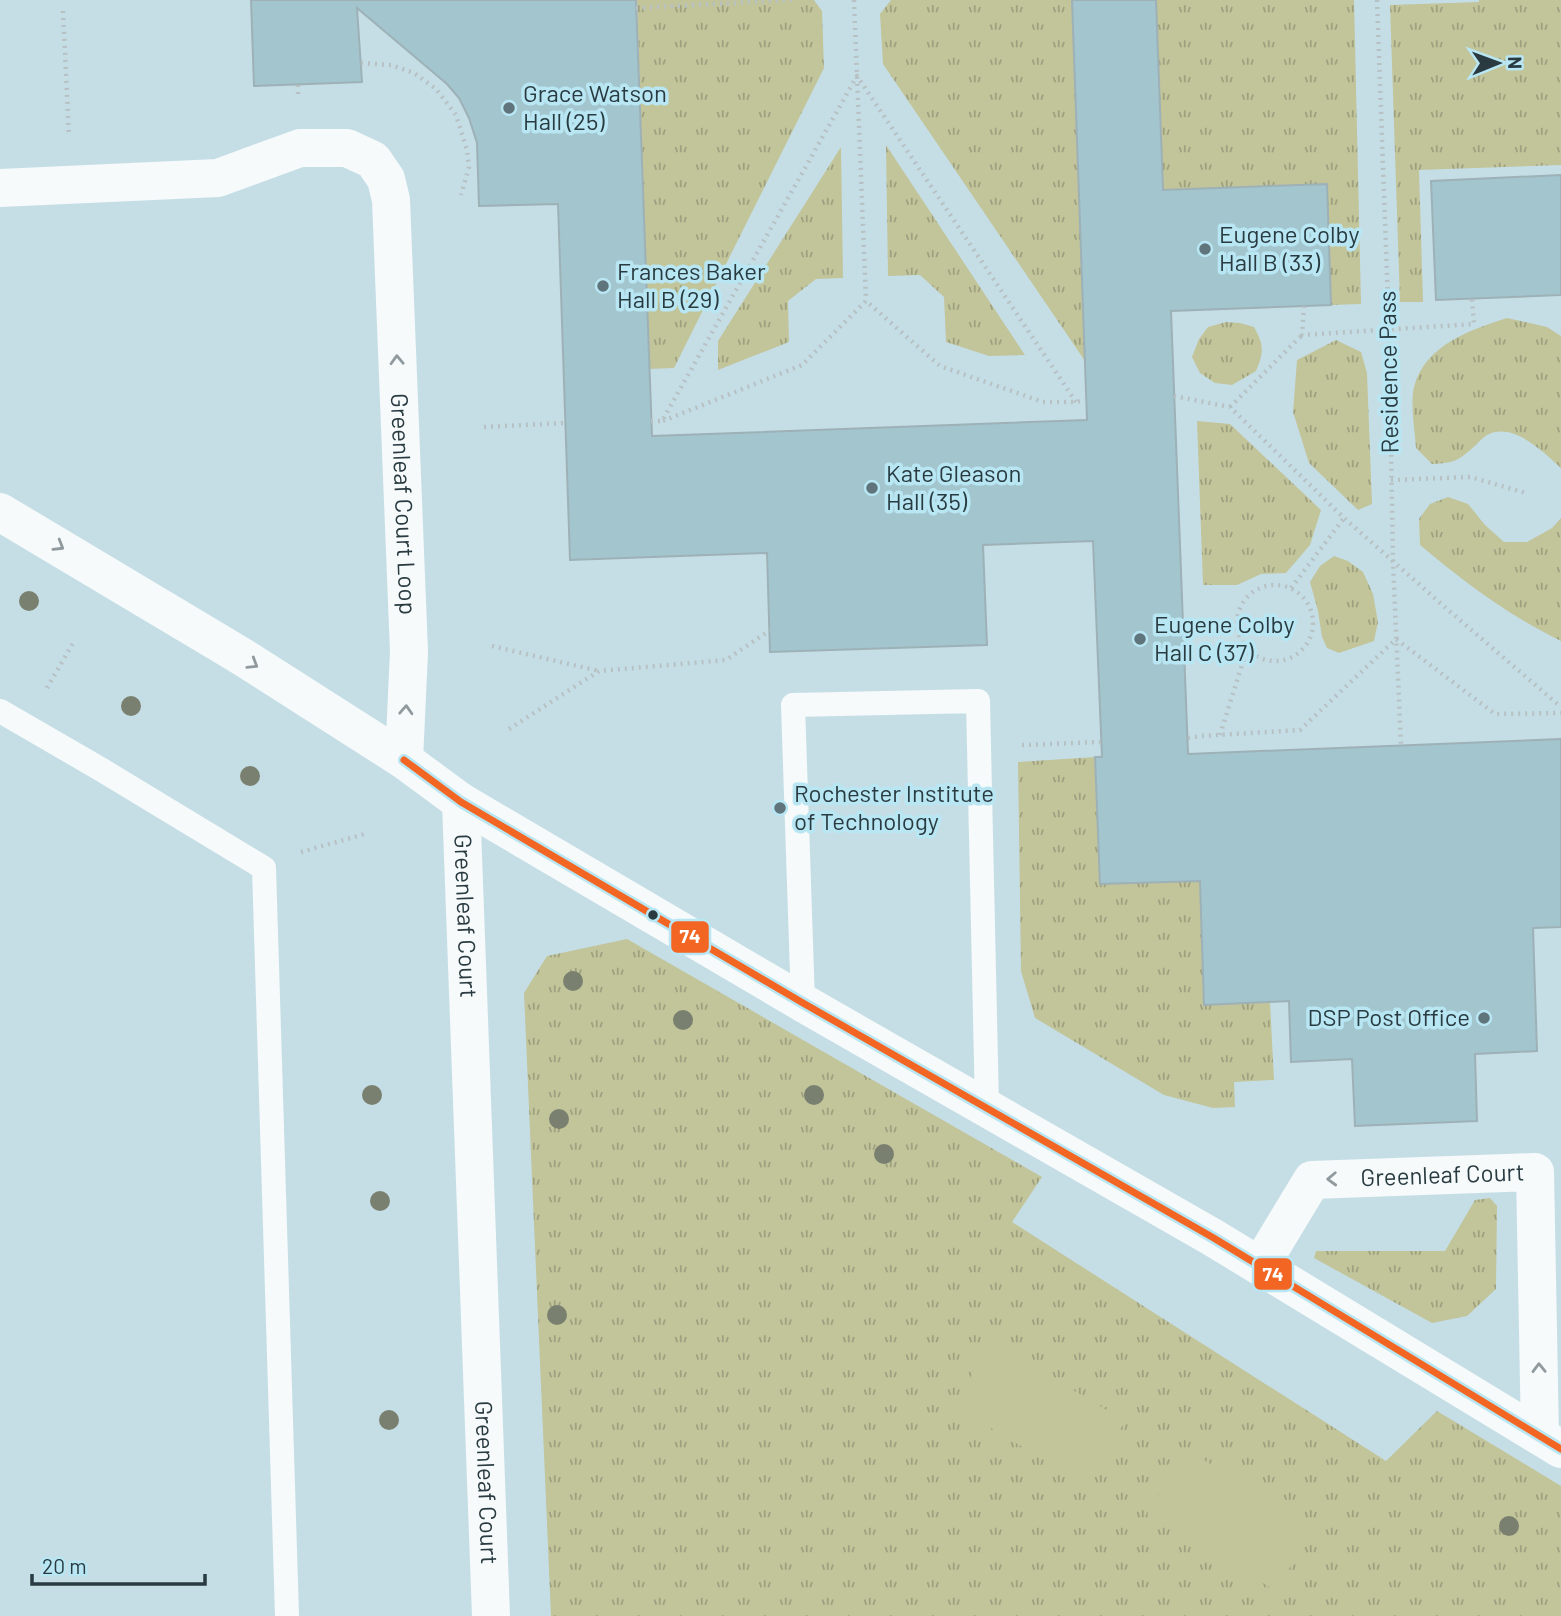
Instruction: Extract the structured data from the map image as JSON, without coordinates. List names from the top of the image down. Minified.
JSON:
{"streets":{"street":["Greenleaf Court Loop","Greenleaf Court"],"path":["Residence Pass"]},"places":["Grace Watson Hall (25)","Eugene Colby Hall B (33)","Frances Baker Hall B (29)","Kate Gleason Hall (35)","Eugene Colby Hall C (37)","Rochester Institute of Technology","DSP Post Office"],"lines":["transit line 74"],"scale_bar":"20 m","north":"right"}
